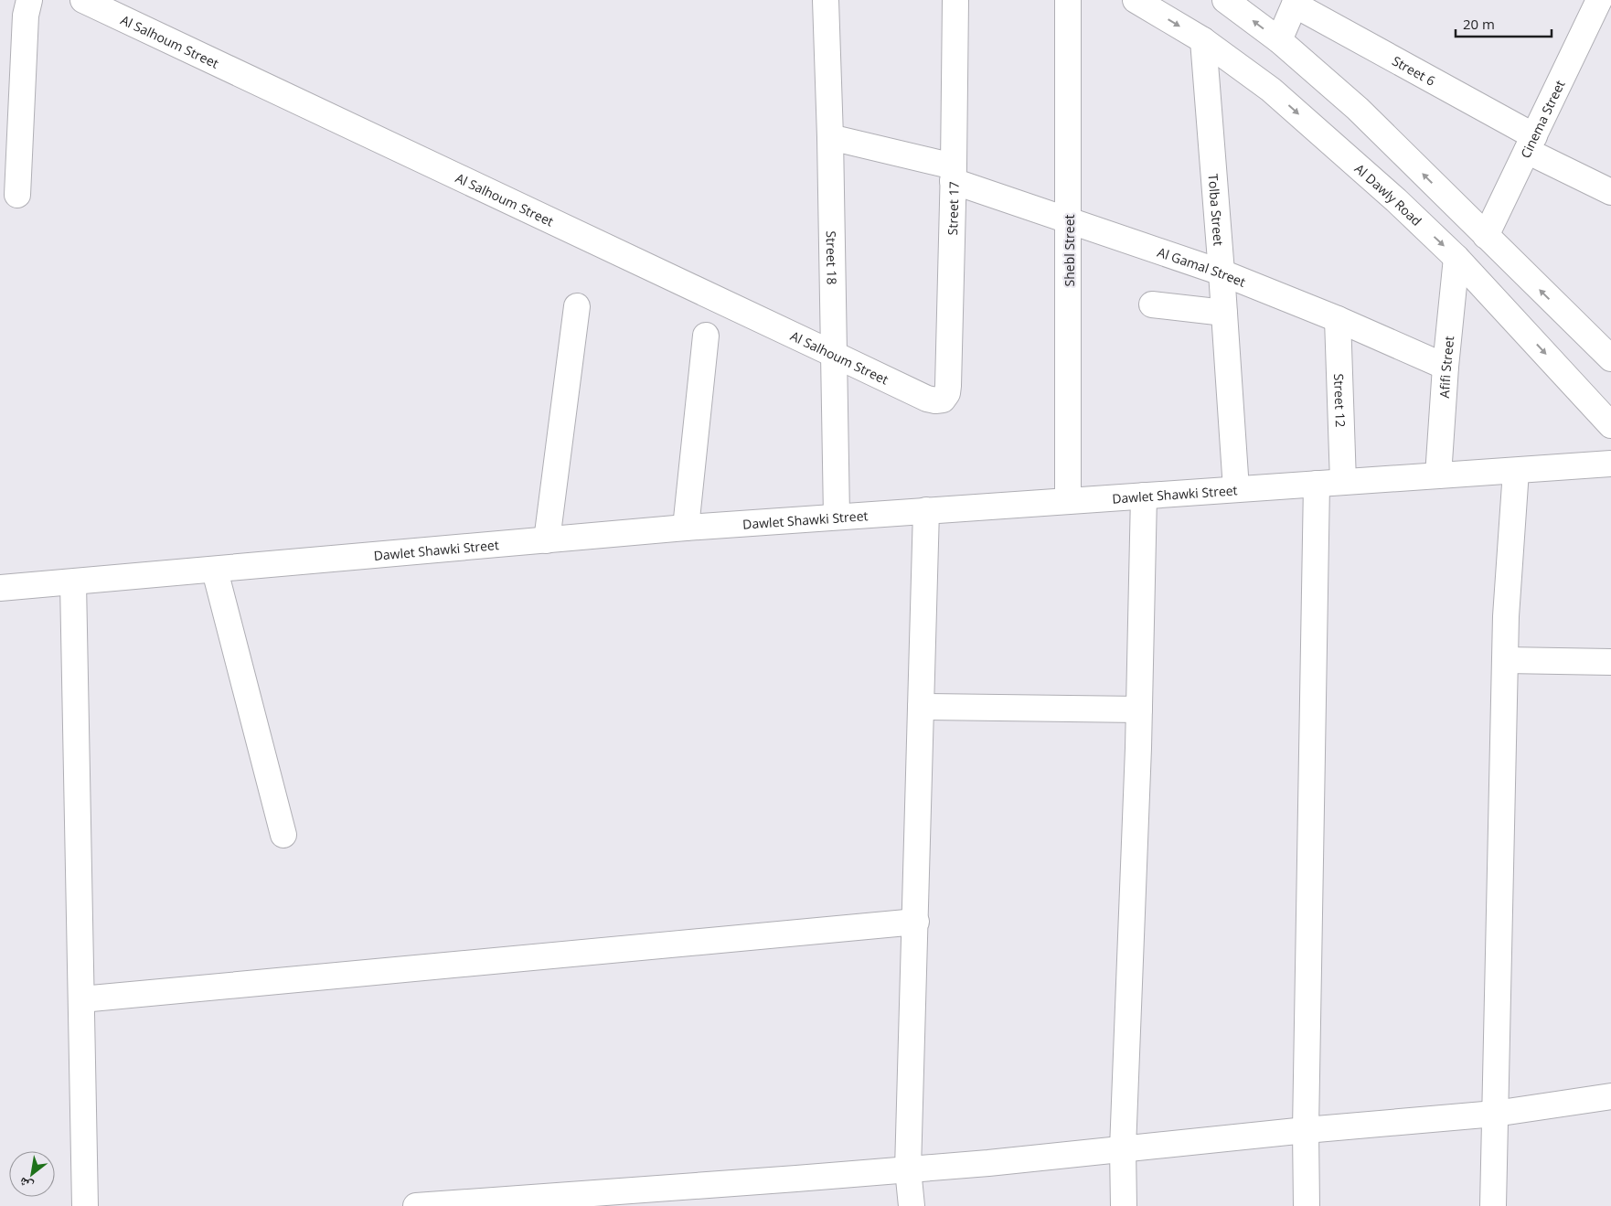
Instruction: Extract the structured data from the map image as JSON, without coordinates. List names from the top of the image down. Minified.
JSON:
{"streets":{"street":["Al Salhoum Street","Street 6","Cinema Street","Al Dawly Road","Street 17","Tolba Street","Shebl Street","Street 18","Al Gamal Street","Afifi Street","Street 12","Dawlet Shawki Street"]},"crossings":[["Al Salhoum Street","Street 17"],["Al Salhoum Street","Street 18"],["Street 6","Cinema Street"],["Al Dawly Road","Tolba Street"],["Al Dawly Road","Afifi Street"],["Street 17","Al Gamal Street"],["Tolba Street","Al Gamal Street"],["Tolba Street","Dawlet Shawki Street"],["Shebl Street","Al Gamal Street"],["Shebl Street","Dawlet Shawki Street"],["Street 18","Al Gamal Street"],["Street 18","Dawlet Shawki Street"],["Al Gamal Street","Afifi Street"],["Al Gamal Street","Street 12"],["Afifi Street","Dawlet Shawki Street"],["Street 12","Dawlet Shawki Street"]],"scale_bar":"20 m","north":"bottom left"}
